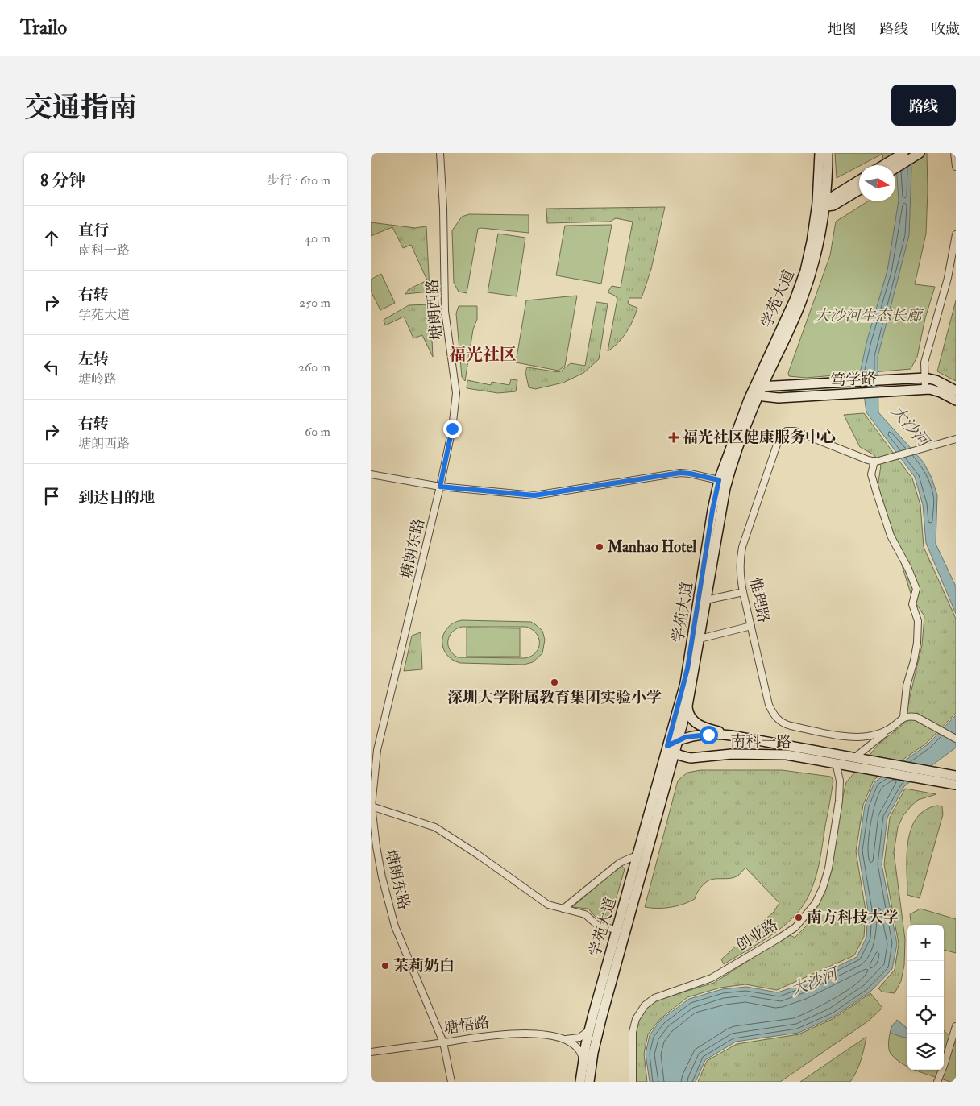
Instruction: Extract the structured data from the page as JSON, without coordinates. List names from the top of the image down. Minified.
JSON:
{"streets":{"main road":["学苑大道","笃学路","南科一路"],"street":["塘朗西路","塘朗东路","惟理路","创业路","塘悟路"]},"crossings":[["学苑大道","笃学路"],["学苑大道","南科一路"],["学苑大道","塘悟路"],["塘朗西路","塘朗东路"],["塘朗东路","塘悟路"],["南科一路","创业路"]],"districts":["福光社区"],"water":["大沙河"],"parks":["大沙河生态长廊"],"places":{"health":["福光社区健康服务中心"],"other":["Manhao Hotel","深圳大学附属教育集团实验小学","南方科技大学","茉莉奶白"]},"north":"right","page":{"header":"Trailo","nav":["地图","路线","收藏"],"title":"交通指南","buttons":"路线","heading":["8 分钟","步行 · 610 m"],"list":[["直行","南科一路","40 m"],["右转","学苑大道","250 m"],["左转","塘岭路","260 m"],["右转","塘朗西路","60 m"],"到达目的地"],"map_buttons":["+","−"]}}
